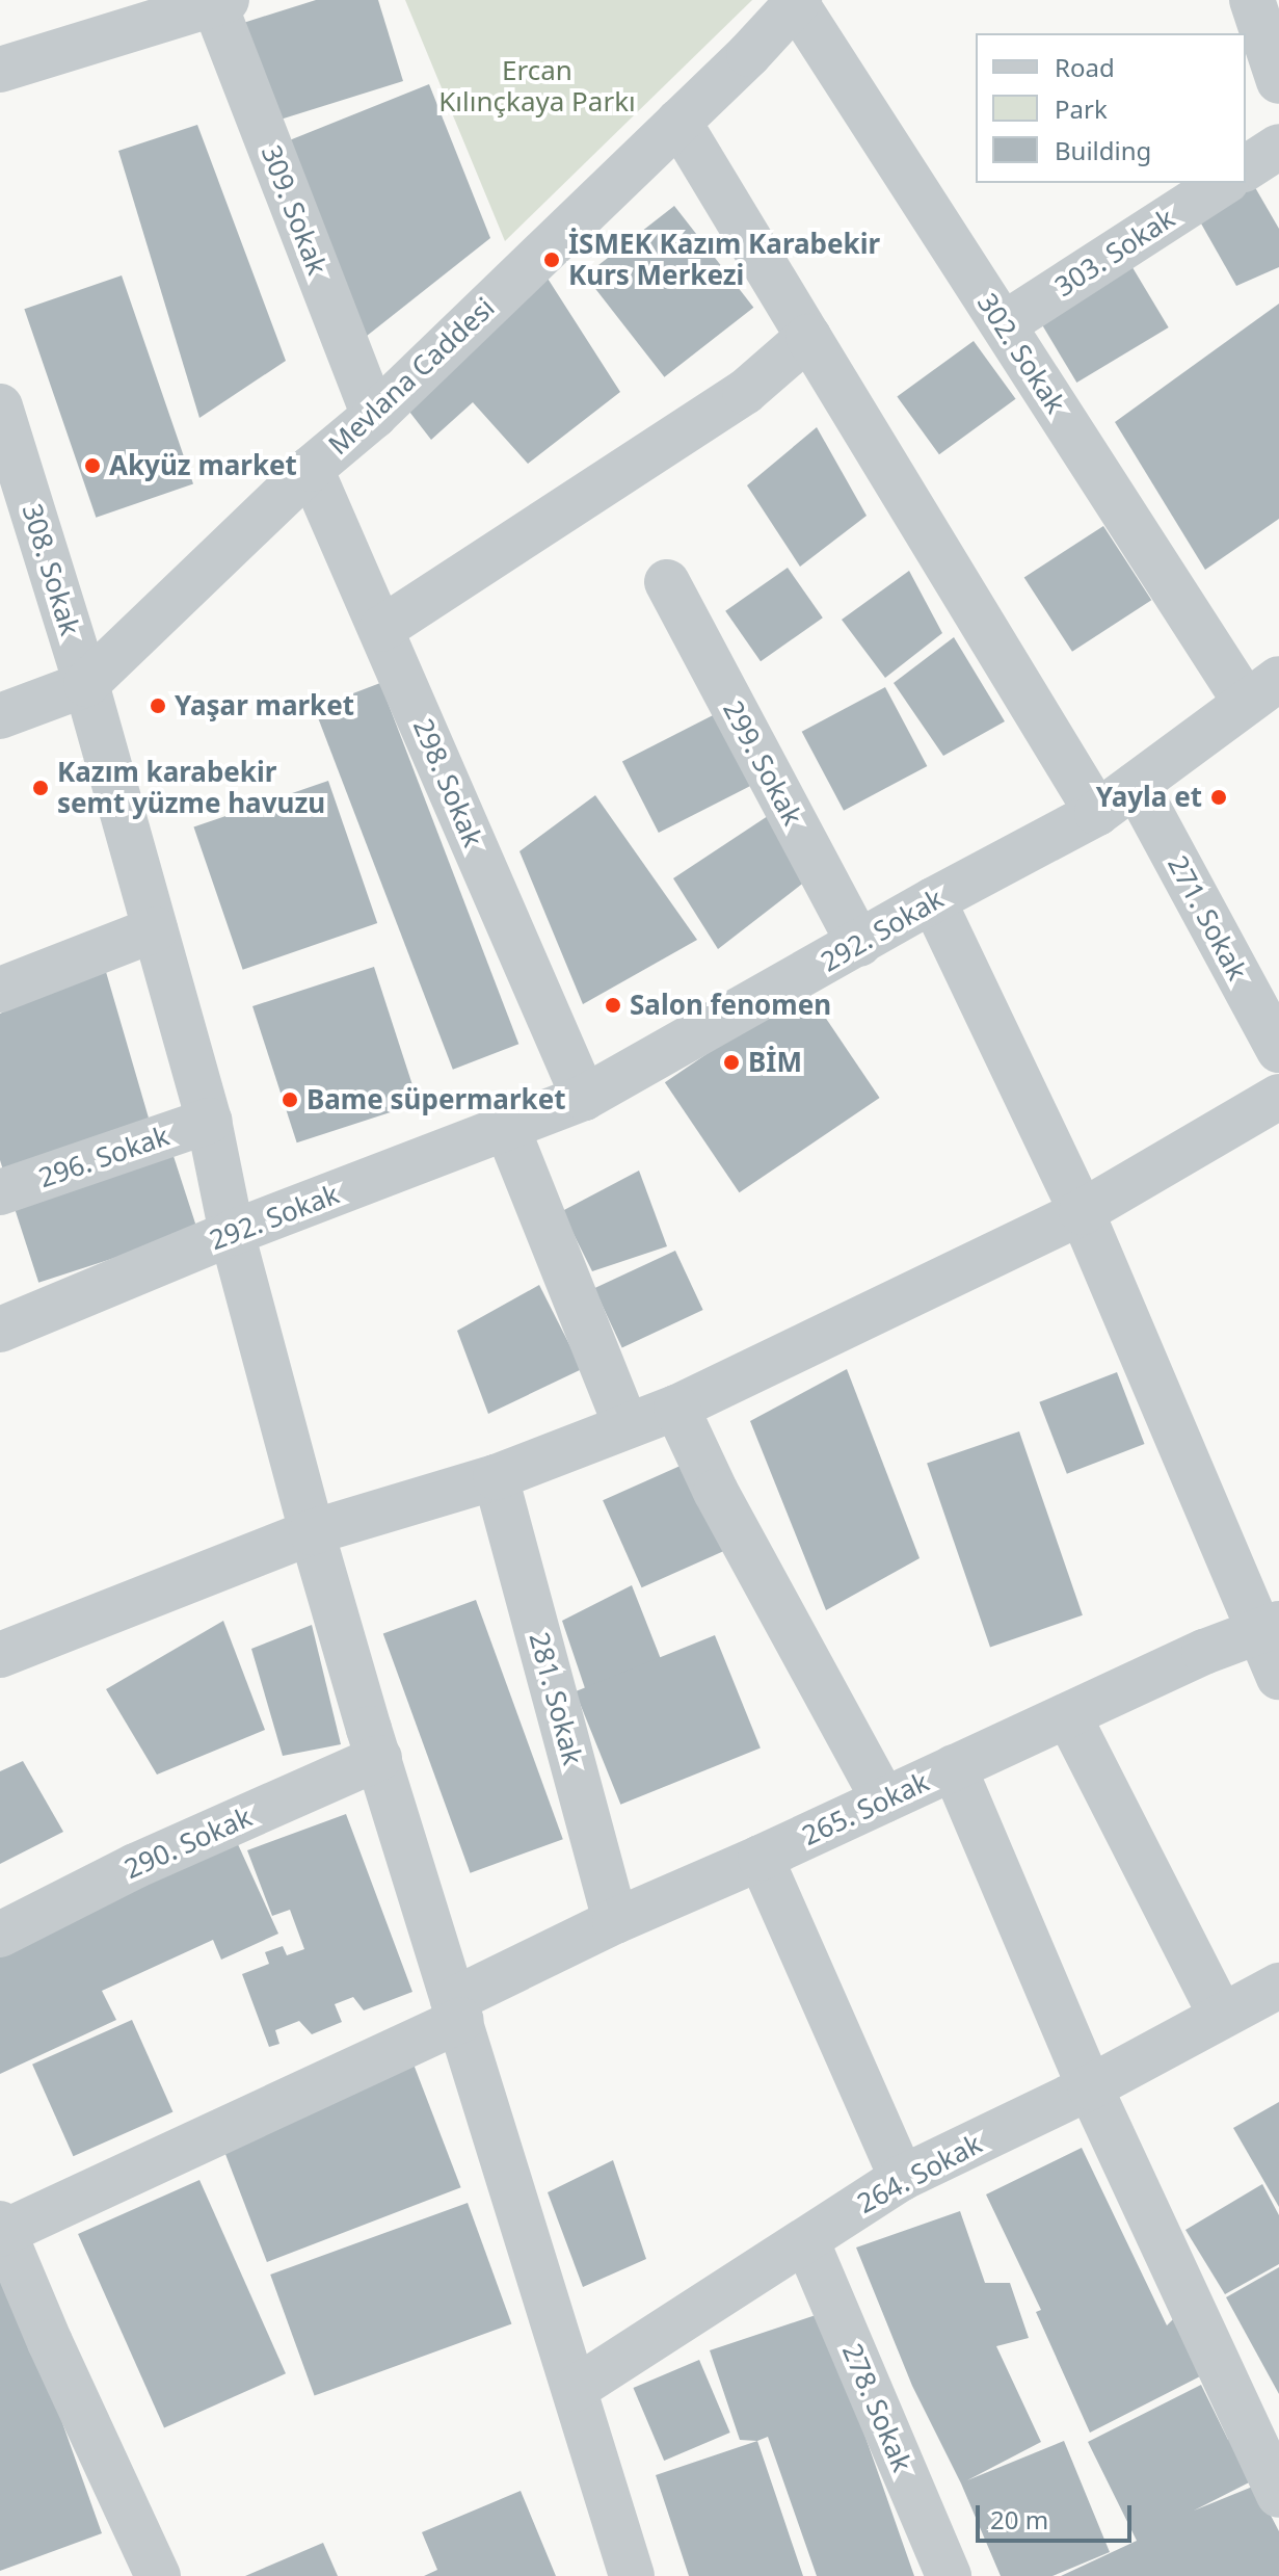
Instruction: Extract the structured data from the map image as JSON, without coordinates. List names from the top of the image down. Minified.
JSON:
{"streets":{"street":["309. Sokak","303. Sokak","302. Sokak","Mevlana Caddesi","308. Sokak","299. Sokak","298. Sokak","271. Sokak","292. Sokak","296. Sokak","281. Sokak","265. Sokak","290. Sokak","264. Sokak","278. Sokak"]},"crossings":[["309. Sokak","Mevlana Caddesi"],["303. Sokak","302. Sokak"],["302. Sokak","Mevlana Caddesi"],["302. Sokak","292. Sokak"],["Mevlana Caddesi","308. Sokak"],["Mevlana Caddesi","298. Sokak"],["308. Sokak","292. Sokak"],["308. Sokak","296. Sokak"],["308. Sokak","265. Sokak"],["308. Sokak","290. Sokak"],["308. Sokak","264. Sokak"],["299. Sokak","292. Sokak"],["298. Sokak","292. Sokak"],["271. Sokak","292. Sokak"],["281. Sokak","265. Sokak"],["264. Sokak","278. Sokak"]],"parks":["Ercan Kılınçkaya Parkı"],"places":["İSMEK Kazım Karabekir Kurs Merkezi","Akyüz market","Yaşar market","Kazım karabekir semt yüzme havuzu","Yayla et","Salon fenomen","BİM","Bame süpermarket"],"legend":["Road","Park","Building"],"scale_bar":"20 m"}
